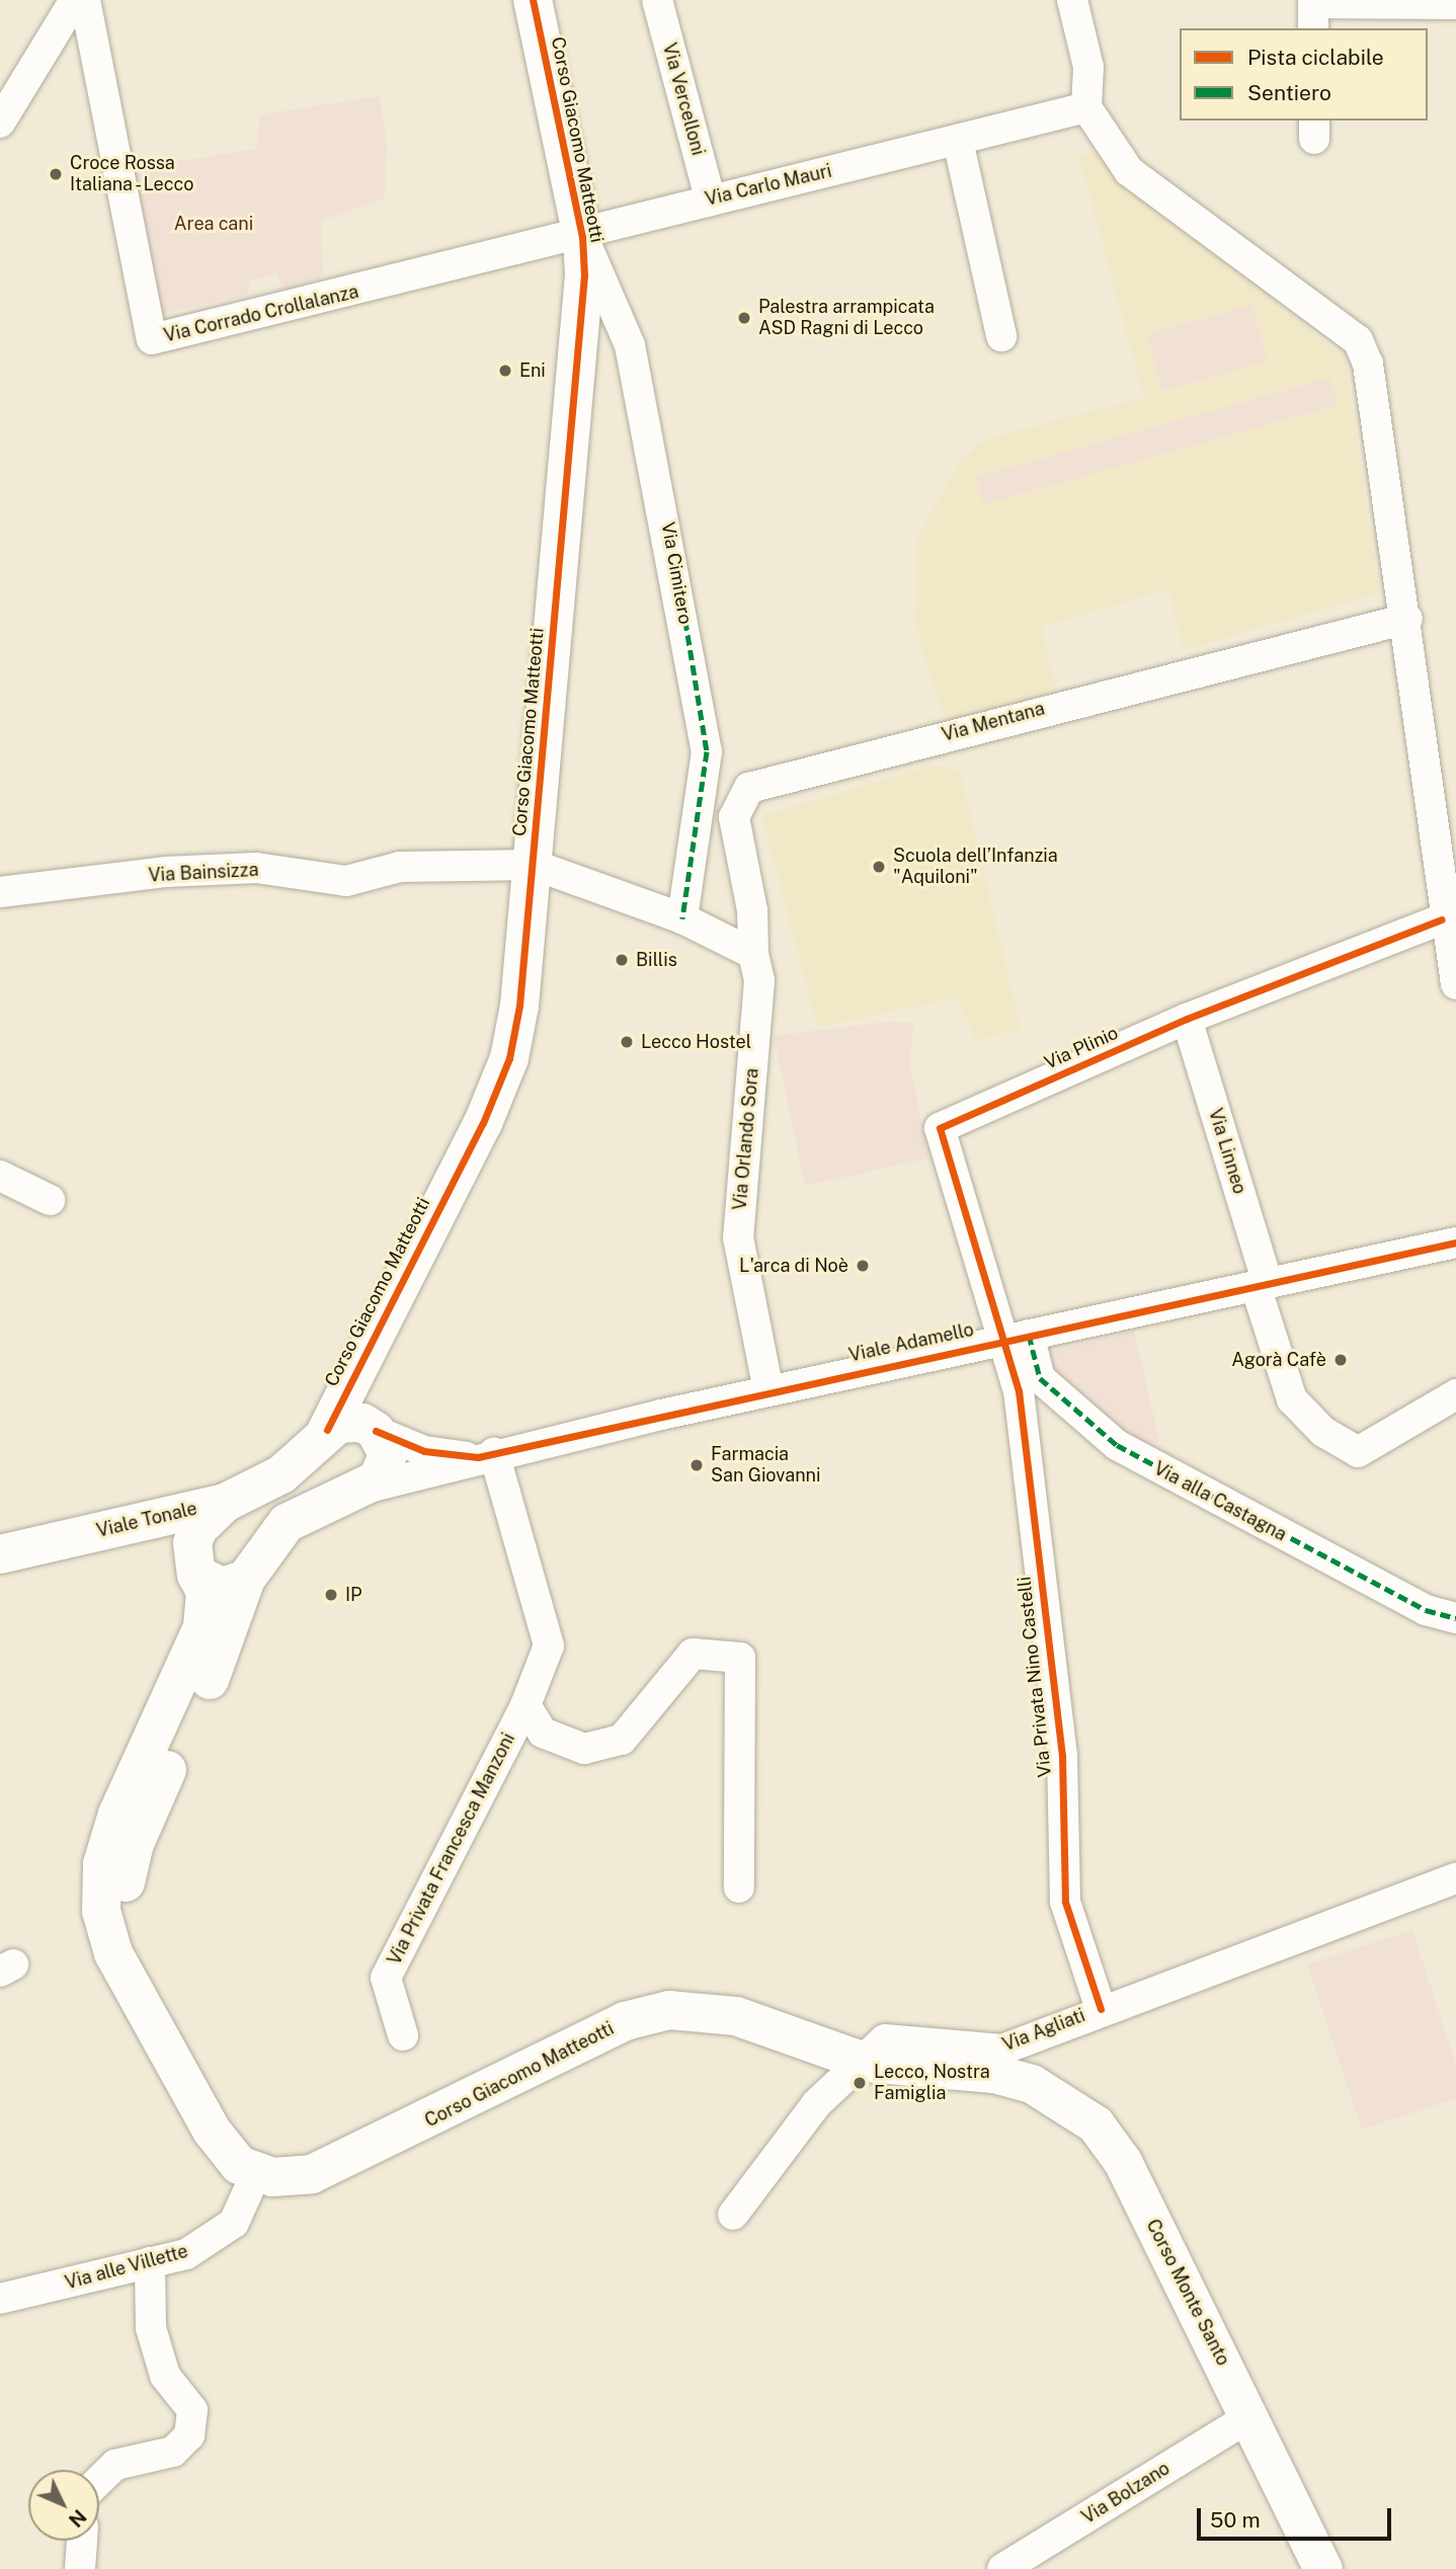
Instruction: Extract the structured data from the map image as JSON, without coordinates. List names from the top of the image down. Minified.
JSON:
{"streets":{"main road":["Corso Giacomo Matteotti","Viale Tonale","Corso Monte Santo"],"street":["Via Vercelloni","Via Carlo Mauri","Via Corrado Crollalanza","Via Cimitero","Via Mentana","Via Bainsizza","Via Plinio","Via Orlando Sora","Via Linneo","Viale Adamello","Via alla Castagna","Via Privata Nino Castelli","Via Privata Francesca Manzoni","Via Agliati","Via alle Villette","Via Bolzano"]},"crossings":[["Via Vercelloni","Via Carlo Mauri"],["Corso Giacomo Matteotti","Via Carlo Mauri"],["Corso Giacomo Matteotti","Via Corrado Crollalanza"],["Corso Giacomo Matteotti","Via Cimitero"],["Corso Giacomo Matteotti","Via Bainsizza"],["Corso Giacomo Matteotti","Viale Adamello"],["Corso Giacomo Matteotti","Viale Tonale"],["Corso Giacomo Matteotti","Via Agliati"],["Corso Giacomo Matteotti","Via alle Villette"],["Corso Giacomo Matteotti","Corso Monte Santo"],["Via Carlo Mauri","Via Corrado Crollalanza"],["Via Carlo Mauri","Via Cimitero"],["Via Corrado Crollalanza","Via Cimitero"],["Via Mentana","Via Orlando Sora"],["Via Plinio","Via Linneo"],["Via Plinio","Viale Adamello"],["Via Plinio","Via alla Castagna"],["Via Plinio","Via Privata Nino Castelli"],["Via Orlando Sora","Viale Adamello"],["Via Linneo","Viale Adamello"],["Viale Adamello","Via alla Castagna"],["Viale Adamello","Via Privata Nino Castelli"],["Viale Adamello","Via Privata Francesca Manzoni"],["Via alla Castagna","Via Privata Nino Castelli"],["Via Privata Nino Castelli","Via Agliati"],["Corso Monte Santo","Via Bolzano"]],"parks":["Area cani"],"places":["Croce Rossa Italiana - Lecco","Palestra arrampicata ASD Ragni di Lecco","Eni","Scuola dell’Infanzia \"Aquiloni\"","Billis","Lecco Hostel","L'arca di Noè","Agorà Cafè","Farmacia San Giovanni","IP","Lecco, Nostra Famiglia"],"legend":["Pista ciclabile","Sentiero"],"scale_bar":"50 m","north":"bottom right"}
